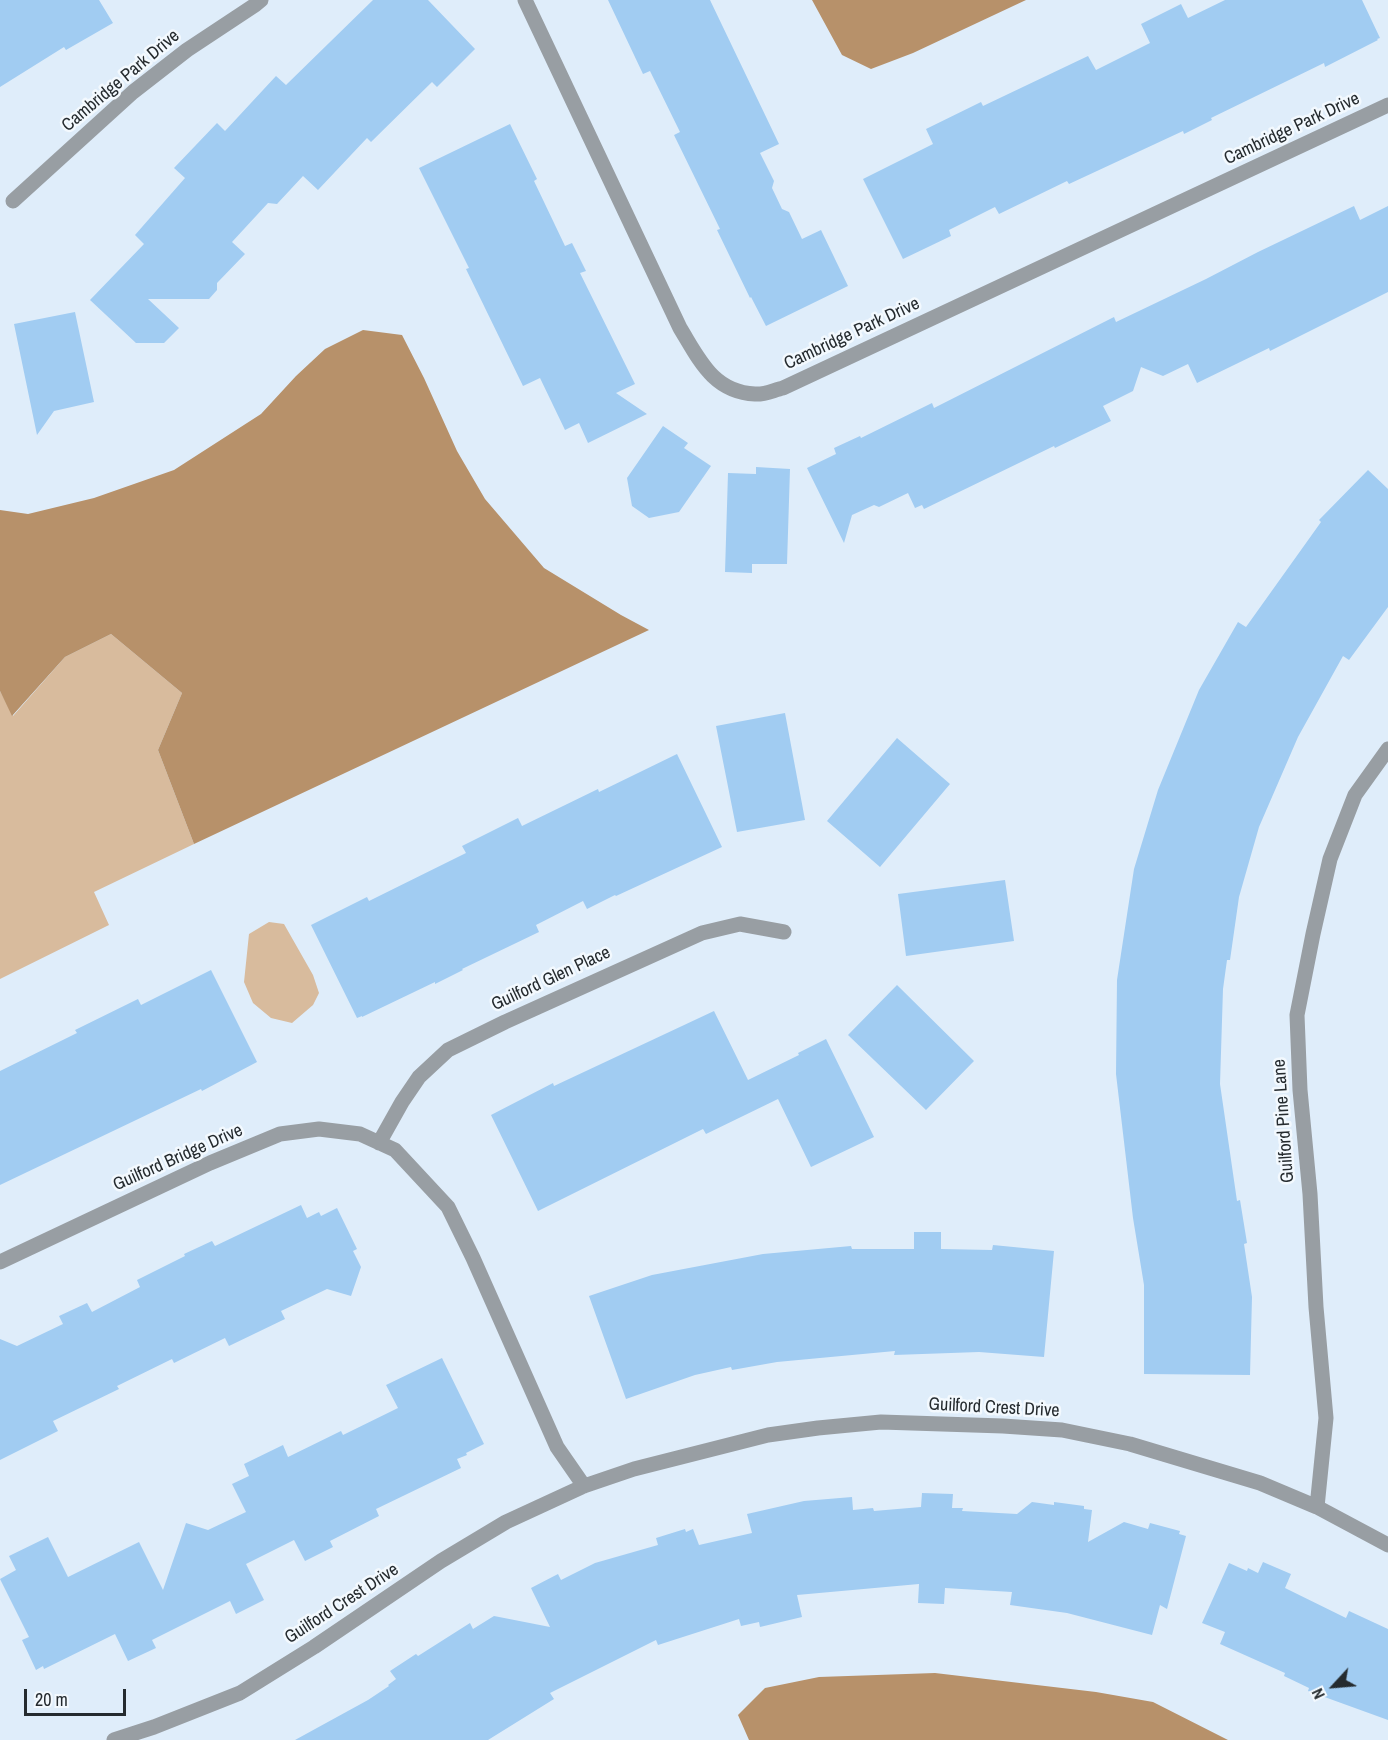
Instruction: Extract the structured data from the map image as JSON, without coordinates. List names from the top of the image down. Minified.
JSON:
{"streets":{"street":["Cambridge Park Drive","Guilford Glen Place","Guilford Pine Lane","Guilford Bridge Drive","Guilford Crest Drive"]},"crossings":[["Guilford Glen Place","Guilford Bridge Drive"],["Guilford Pine Lane","Guilford Crest Drive"]],"scale_bar":"20 m","north":"bottom left"}
